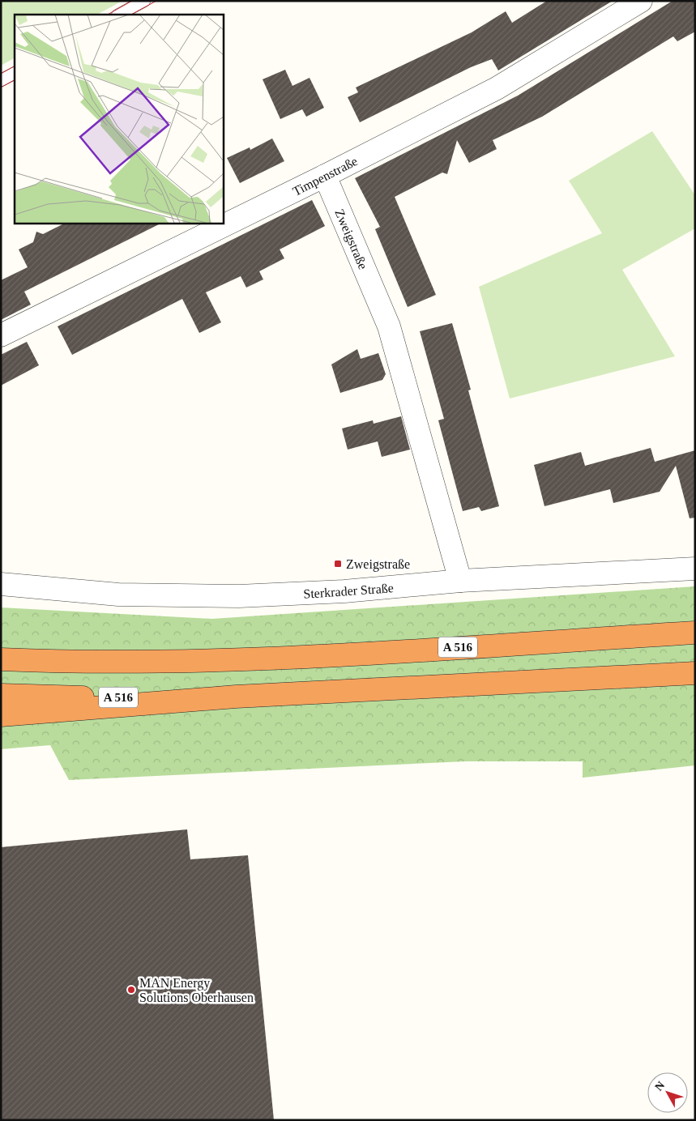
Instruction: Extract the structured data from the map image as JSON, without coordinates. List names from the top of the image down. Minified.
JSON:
{"streets":{"highway":["A 516"],"street":["Timpenstraße","Zweigstraße","Sterkrader Straße"]},"crossings":[["Timpenstraße","Zweigstraße"],["Zweigstraße","Sterkrader Straße"]],"places":{"transit":["Zweigstraße"],"other":["MAN Energy Solutions Oberhausen"]},"north":"top left"}
